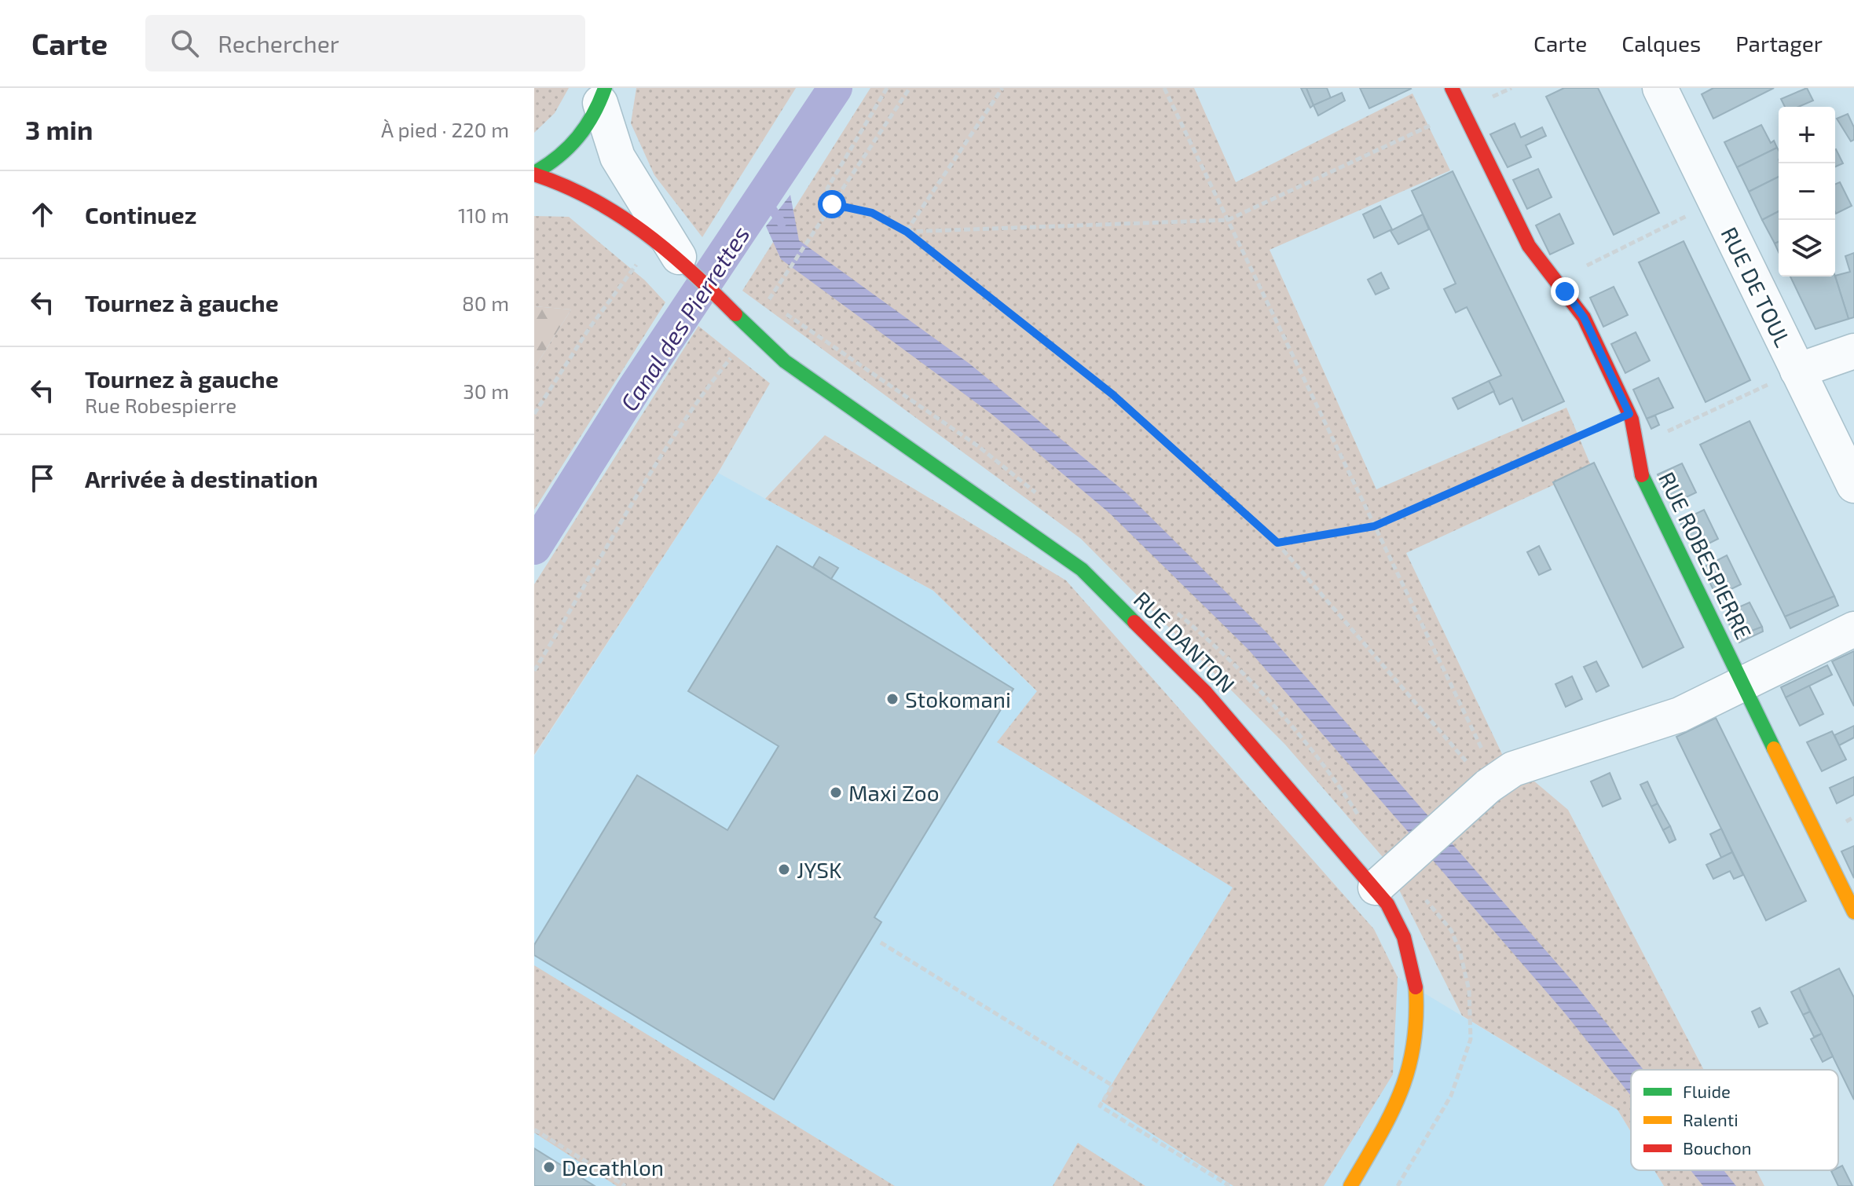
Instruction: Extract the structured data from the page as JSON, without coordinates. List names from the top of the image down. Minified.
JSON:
{"streets":{"street":["RUE DE TOUL","RUE ROBESPIERRE","RUE DANTON"]},"water":["Canal des Pierrettes"],"places":["Stokomani","Maxi Zoo","JYSK","Decathlon"],"legend":["Fluide","Ralenti","Bouchon"],"page":{"header":"Carte","search":"Rechercher","nav":["Carte","Calques","Partager"],"heading":["3 min","À pied · 220 m"],"map_buttons":["+","−"],"list":[["Continuez","110 m"],["Tournez à gauche","80 m"],["Tournez à gauche","Rue Robespierre","30 m"],"Arrivée à destination"]}}
